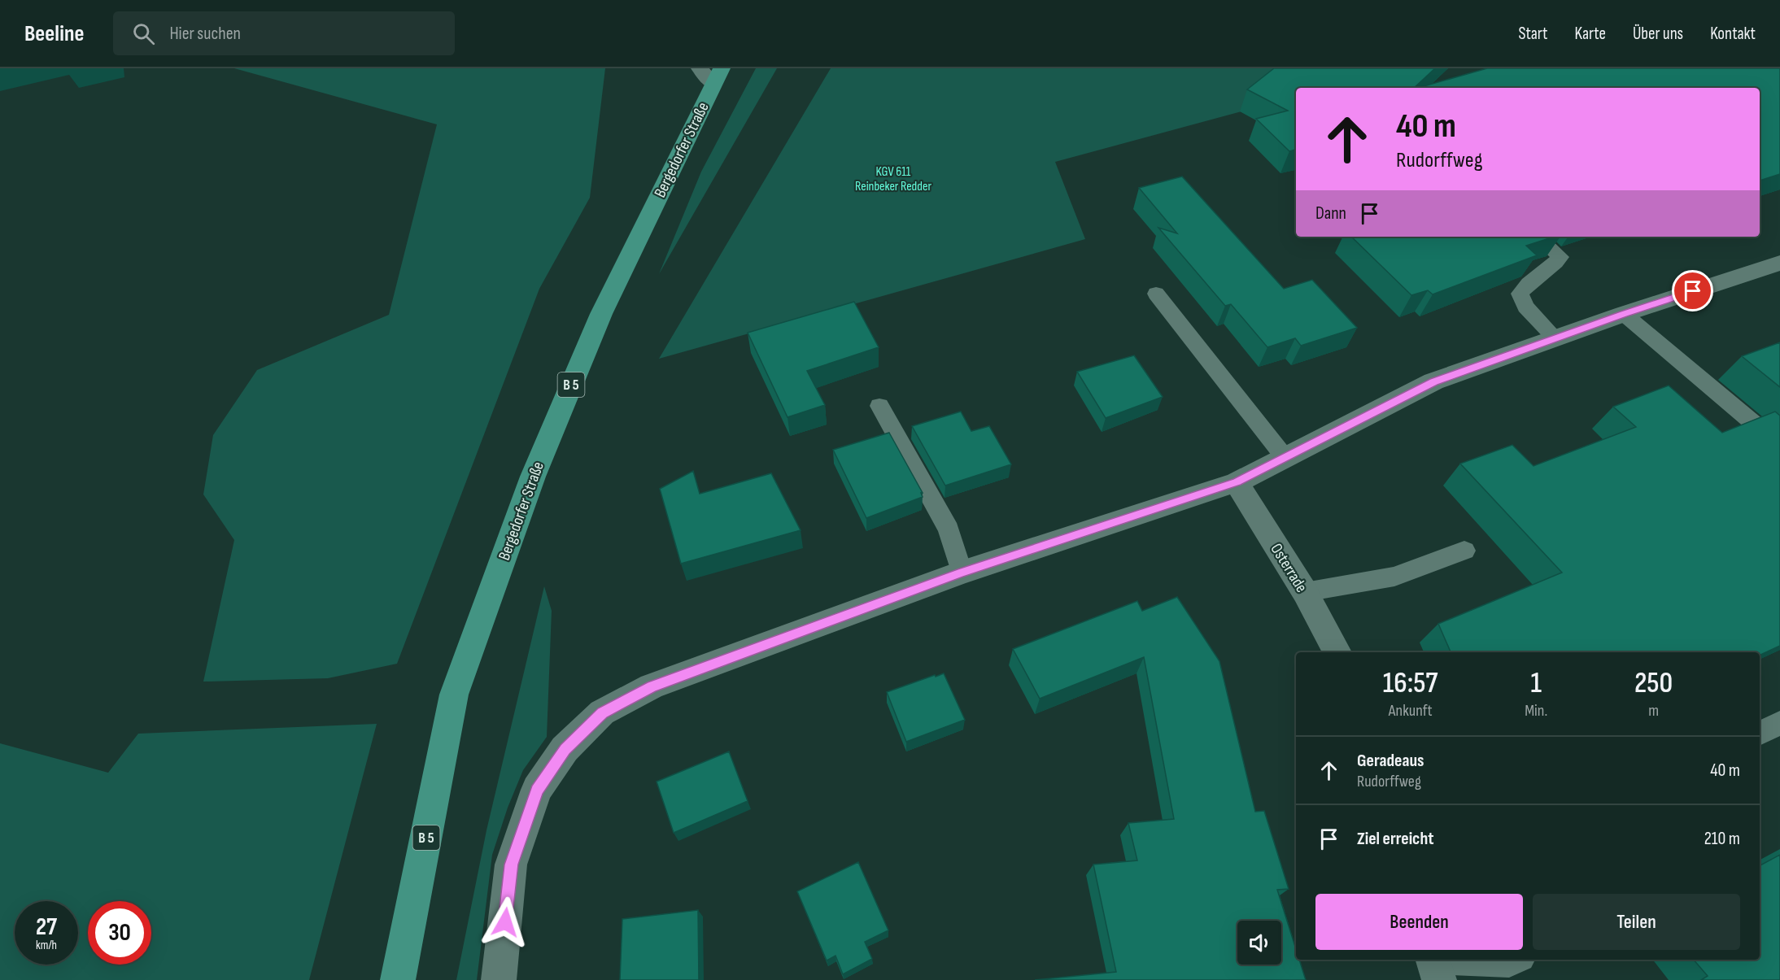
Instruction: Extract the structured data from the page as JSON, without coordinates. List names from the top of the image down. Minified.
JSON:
{"streets":{"main road":["Bergedorfer Straße","B 5"],"street":["Osterrade"]},"parks":["KGV 611 Reinbeker Redder"],"page":{"header":"Beeline","search":"Hier suchen","nav":["Start","Karte","Über uns","Kontakt"],"turn":["40 m","Rudorffweg"],"then":"Dann","eta":["16:57","Ankunft","1","Min.","250","m"],"list":[{"name":"Geradeaus","note":"Rudorffweg","value":"40 m"},{"name":"Ziel erreicht","value":"210 m"}],"buttons":["Beenden","Teilen"],"speed":"27 km/h","limit":"30"}}
